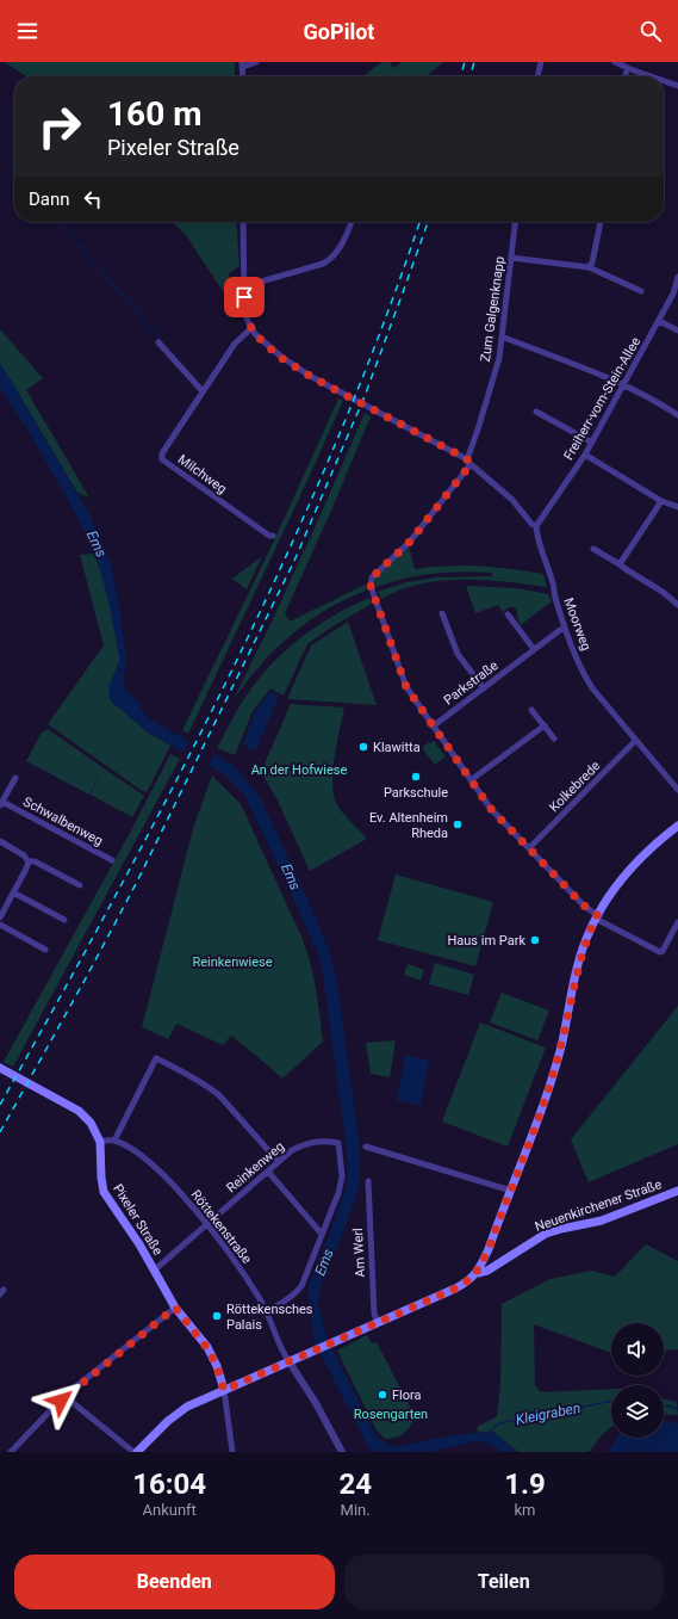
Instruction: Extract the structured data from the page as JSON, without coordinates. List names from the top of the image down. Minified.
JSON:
{"streets":{"main road":["Neuenkirchener Straße","Pixeler Straße"],"street":["Zum Galgenknapp","Freiherr-vom-Stein-Allee","Milchweg","Moorweg","Parkstraße","Kolkebrede","Schwalbenweg","Reinkenweg","Röttekenstraße","Am Werl"]},"crossings":[["Zum Galgenknapp","Moorweg"],["Freiherr-vom-Stein-Allee","Moorweg"],["Milchweg","Moorweg"],["Moorweg","Parkstraße"],["Moorweg","Kolkebrede"],["Reinkenweg","Pixeler Straße"],["Reinkenweg","Röttekenstraße"]],"water":["Ems","Kleigraben"],"parks":["An der Hofwiese","Reinkenwiese","Rosengarten"],"places":["Klawitta","Parkschule","Ev. Altenheim Rheda","Haus im Park","Röttekensches Palais","Flora"],"page":{"header":"GoPilot","turn":["160 m","Pixeler Straße"],"then":"Dann","eta":["16:04","Ankunft","24","Min.","1.9","km"],"buttons":["Beenden","Teilen"]}}
